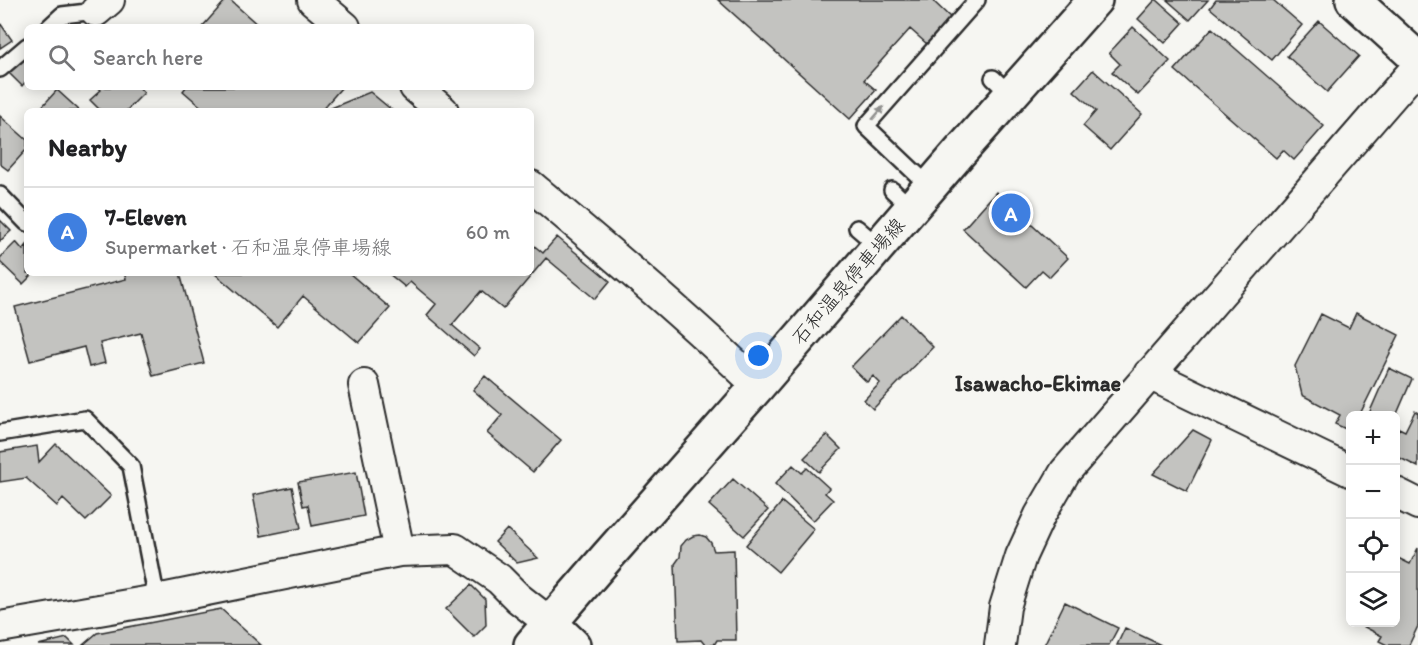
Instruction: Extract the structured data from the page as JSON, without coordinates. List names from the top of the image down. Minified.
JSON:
{"streets":{"main road":["石和温泉停車場線"]},"districts":["Isawacho-Ekimae"],"page":{"search":"Search here","heading":"Nearby","list":[{"mark":"A","name":"7-Eleven","note":"Supermarket · 石和温泉停車場線","value":"60 m"}],"pins":"A","map_buttons":["+","−"]}}
